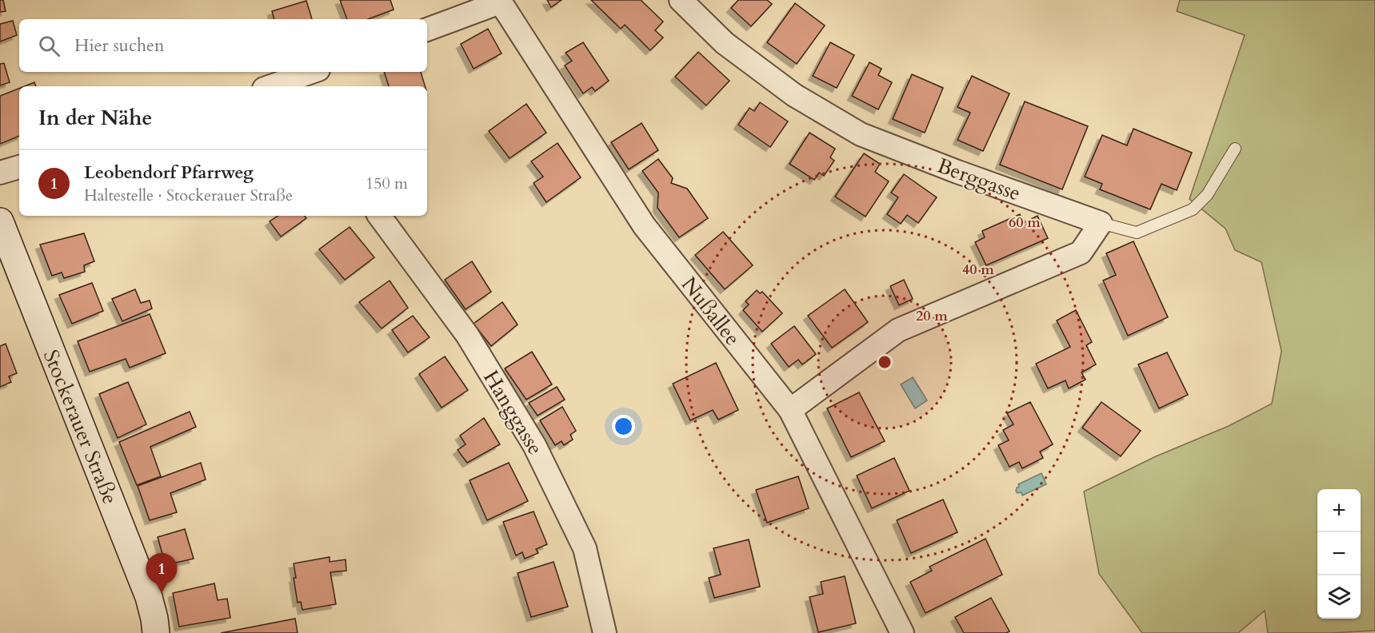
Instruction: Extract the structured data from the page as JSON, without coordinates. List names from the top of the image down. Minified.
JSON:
{"streets":{"street":["Berggasse","Nußallee","Hanggasse","Stockerauer Straße"]},"page":{"search":"Hier suchen","heading":"In der Nähe","list":[{"mark":"1","name":"Leobendorf Pfarrweg","note":"Haltestelle · Stockerauer Straße","value":"150 m"}],"map_buttons":["+","−"],"pins":"1"},"rings":["60 m","40 m","20 m"]}
